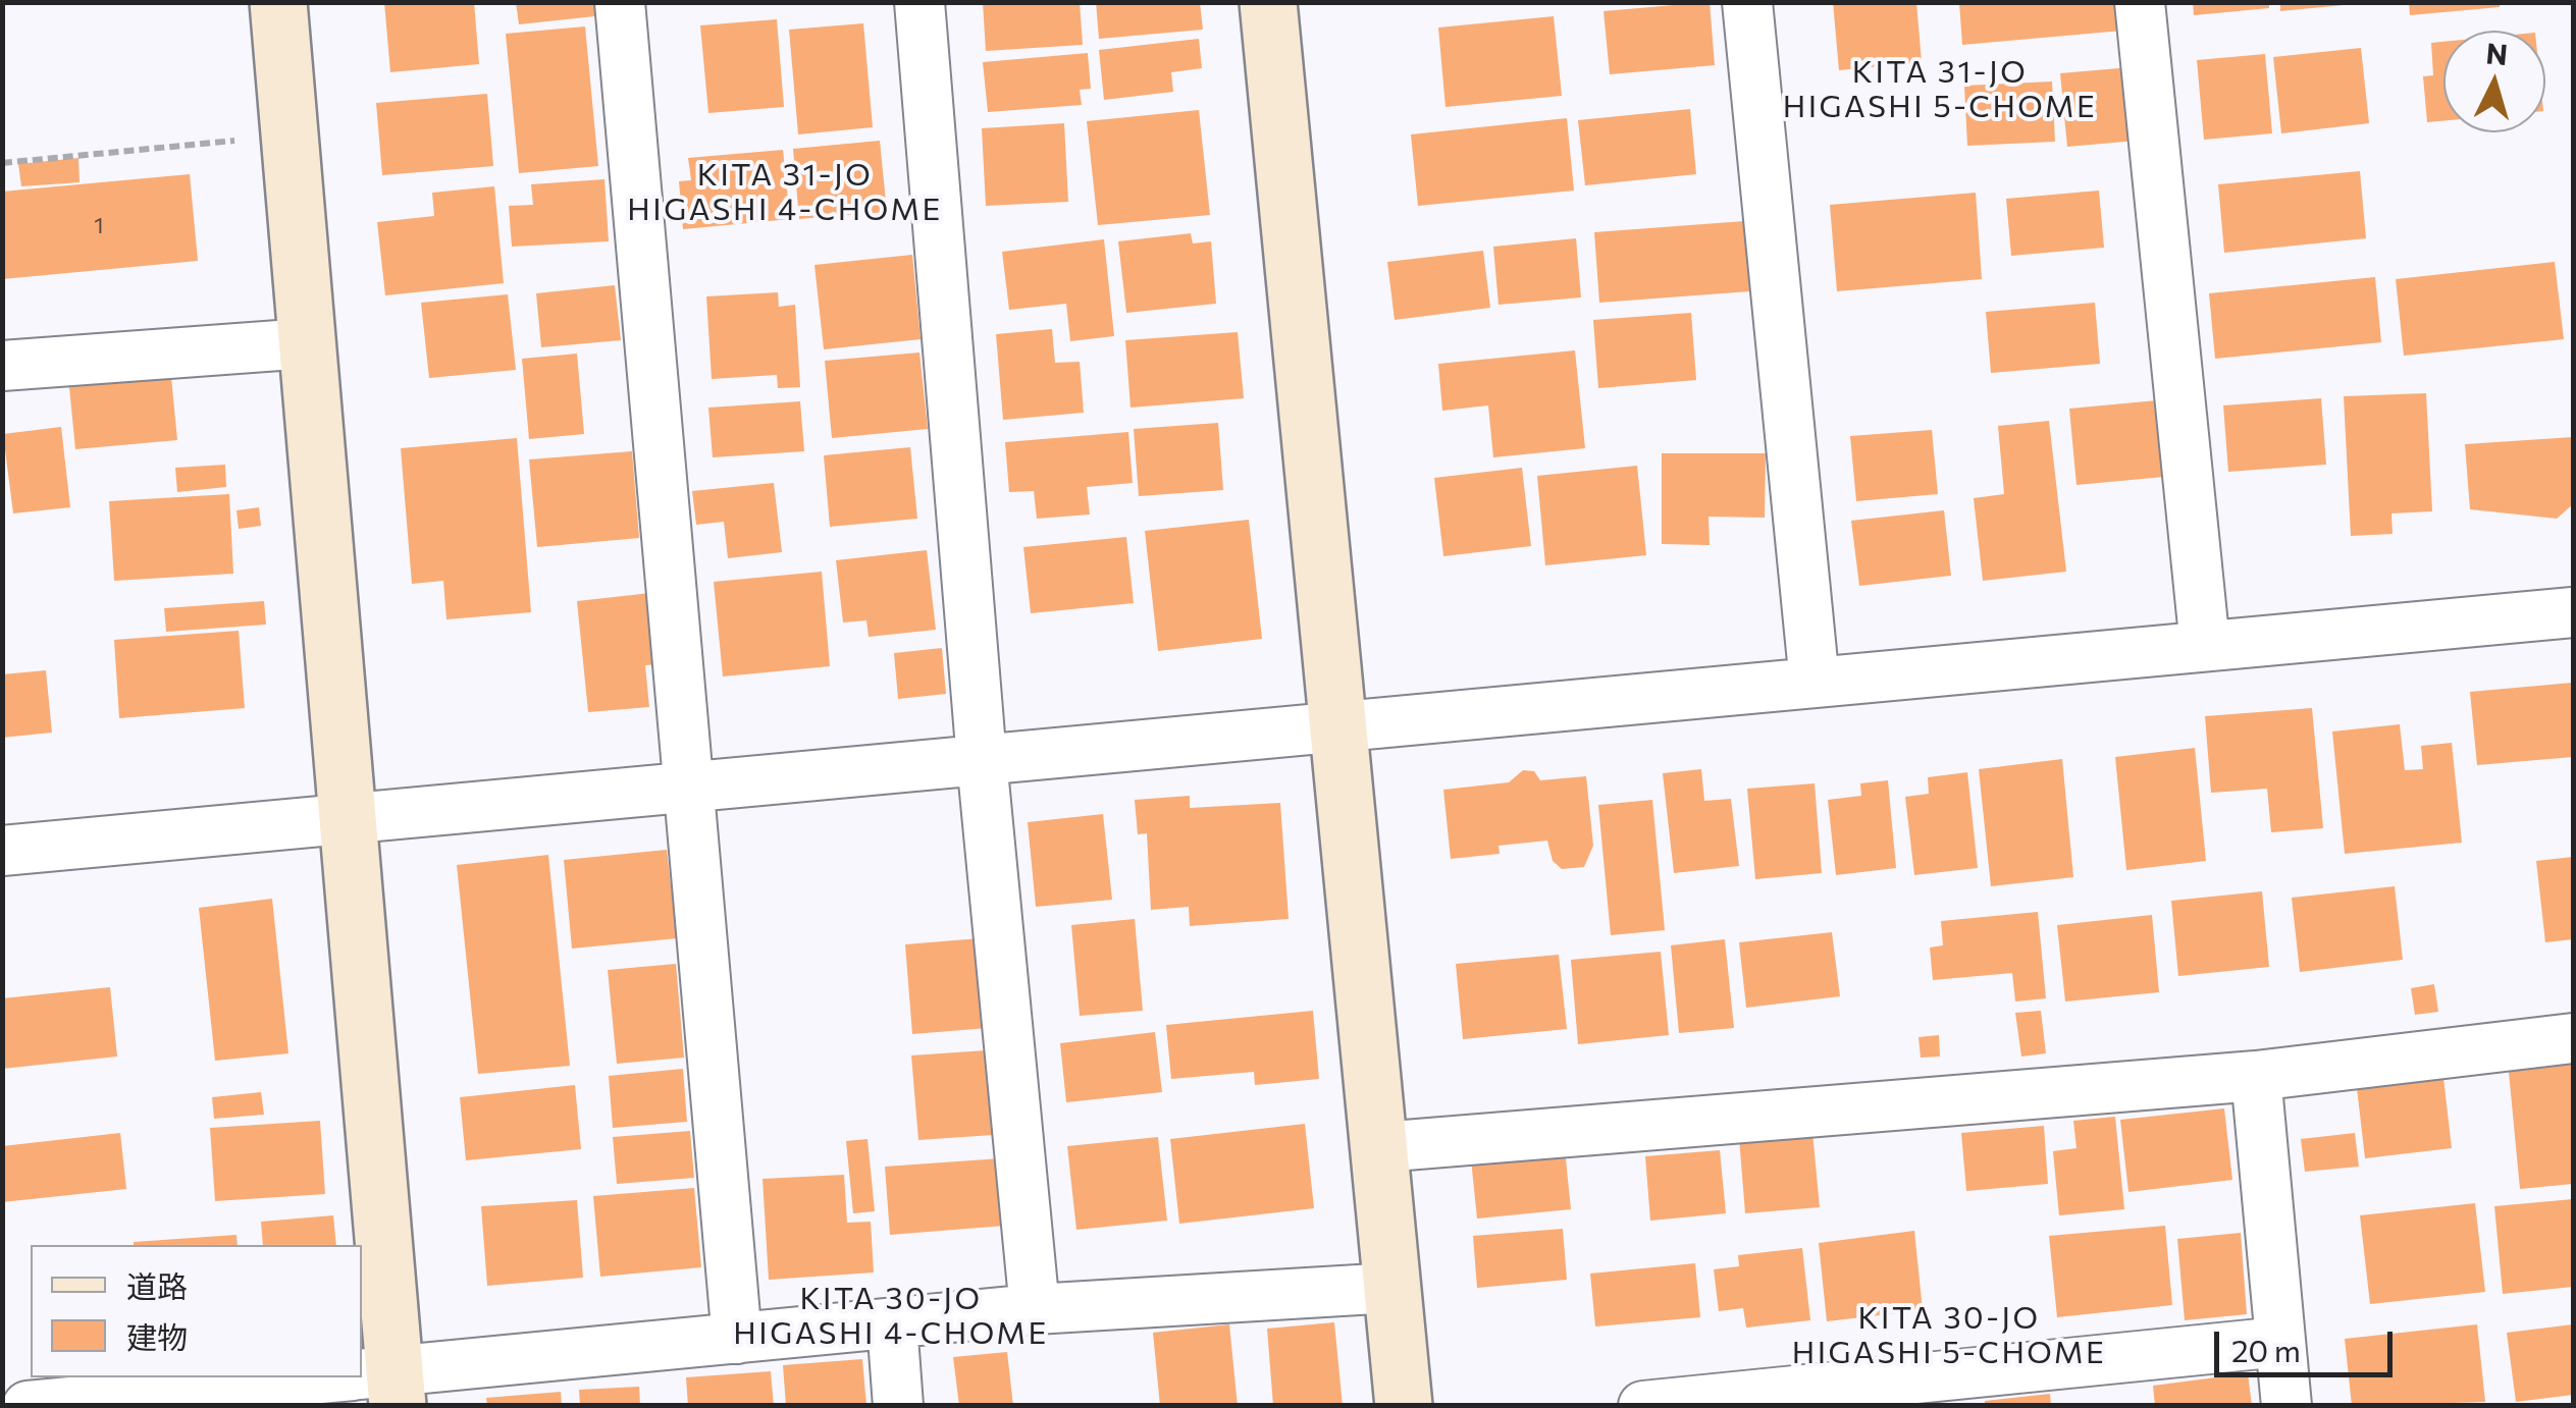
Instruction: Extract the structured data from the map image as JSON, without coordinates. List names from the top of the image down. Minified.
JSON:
{"districts":["KITA 31-JO HIGASHI 5-CHOME","KITA 31-JO HIGASHI 4-CHOME","KITA 30-JO HIGASHI 4-CHOME","KITA 30-JO HIGASHI 5-CHOME"],"house_numbers":["1"],"legend":["道路","建物"],"scale_bar":"20 m","north":"top"}
